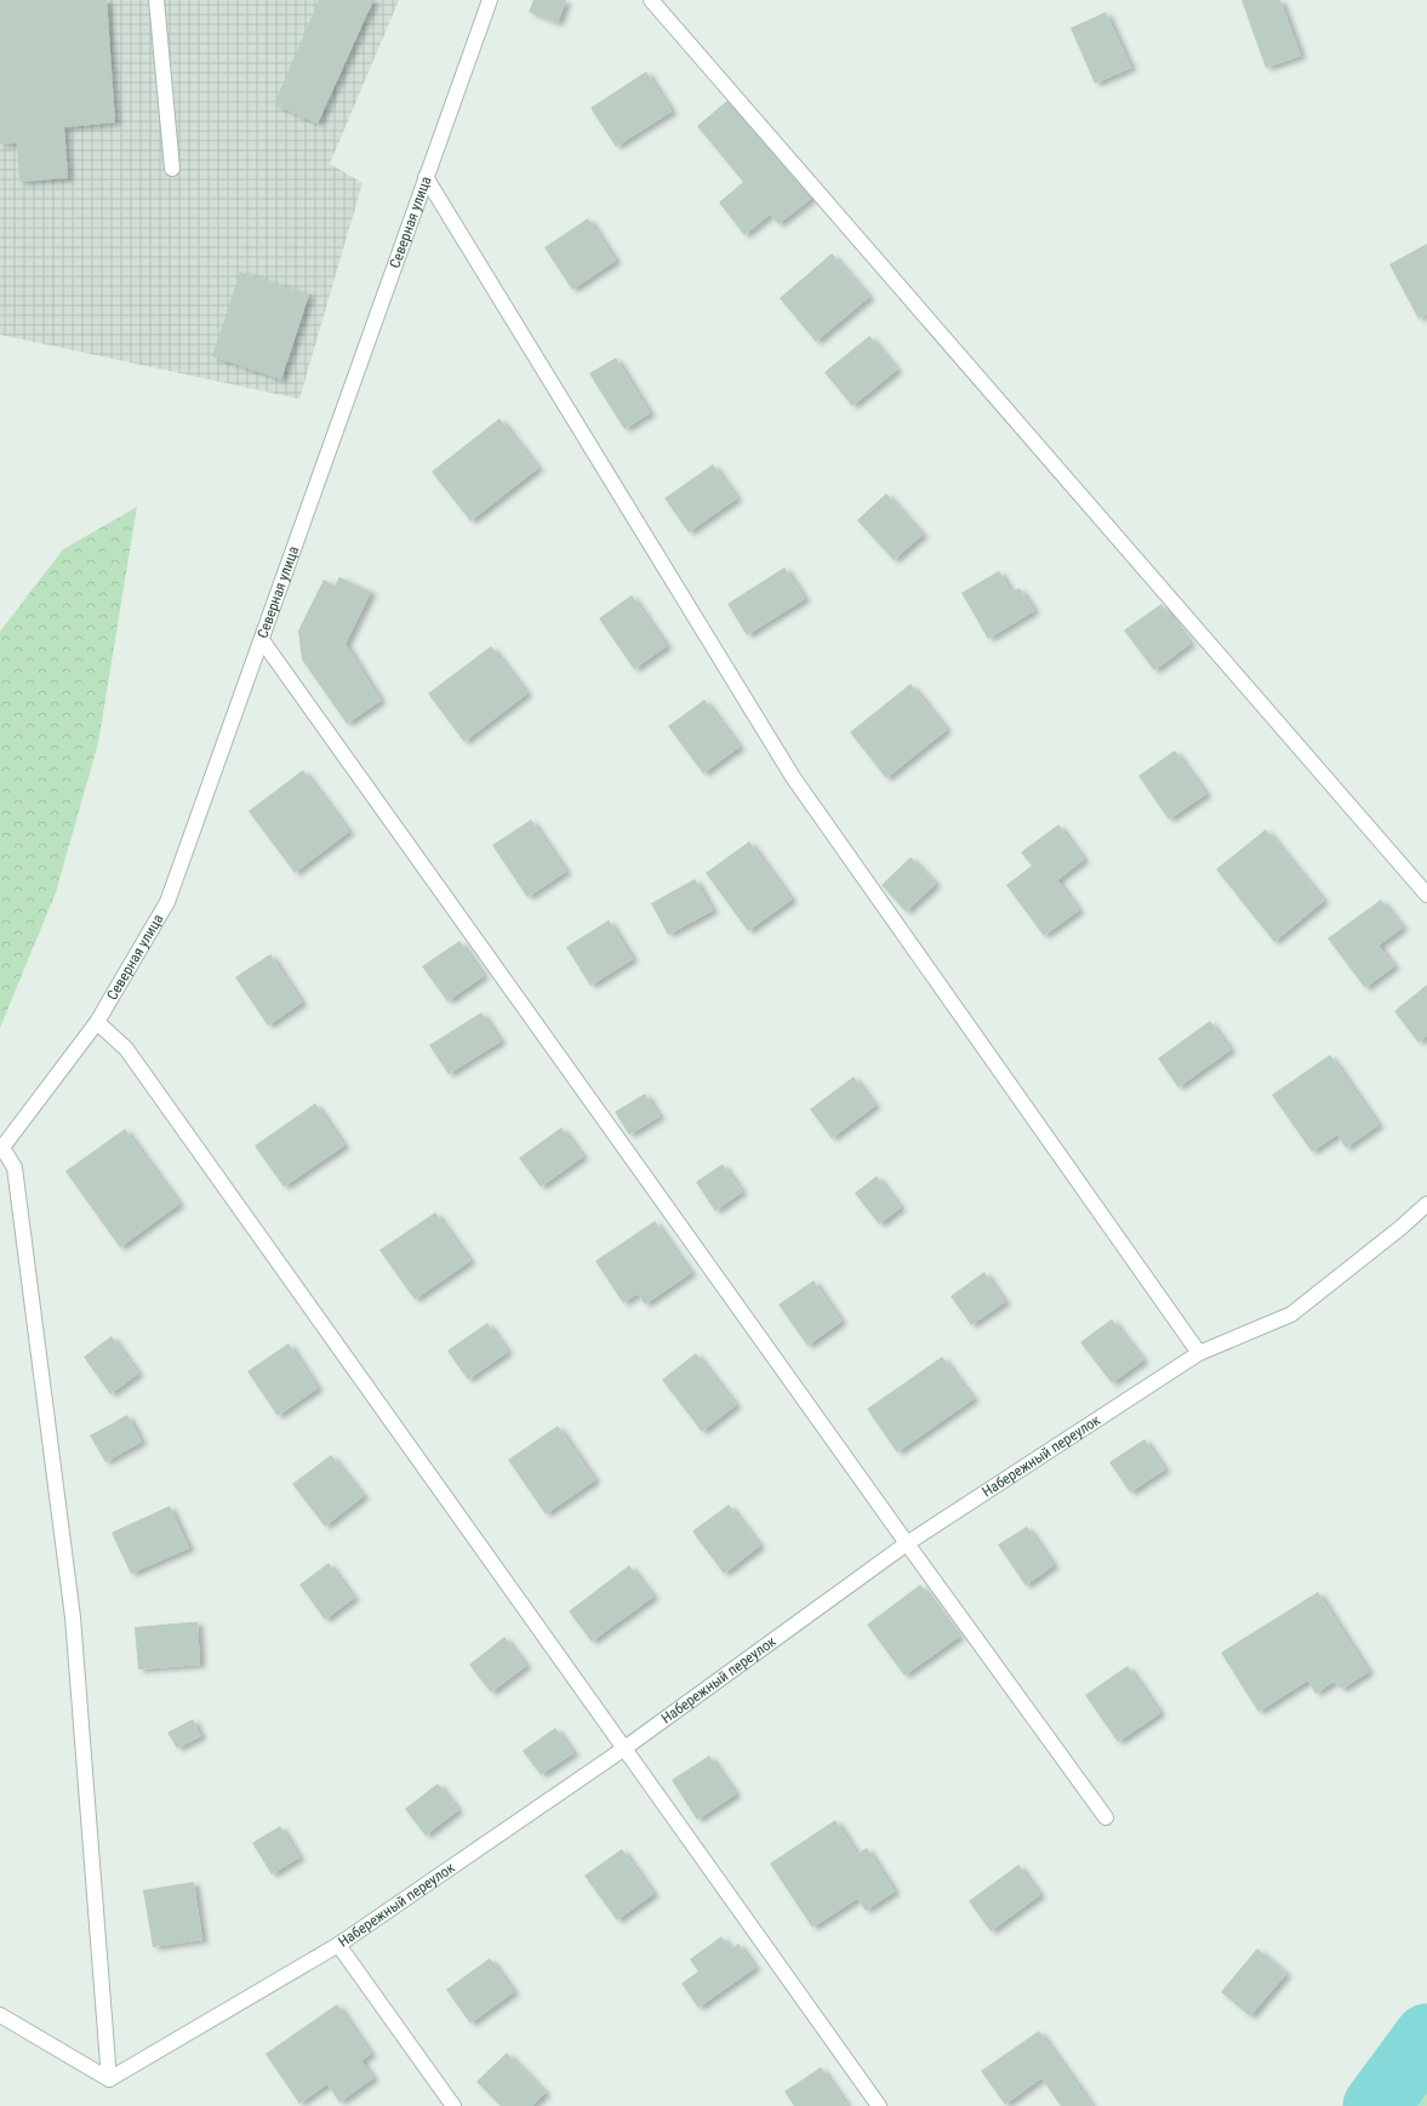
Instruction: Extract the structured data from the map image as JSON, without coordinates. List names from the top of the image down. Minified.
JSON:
{"streets":{"street":["Северная улица","Набережный переулок"]}}
